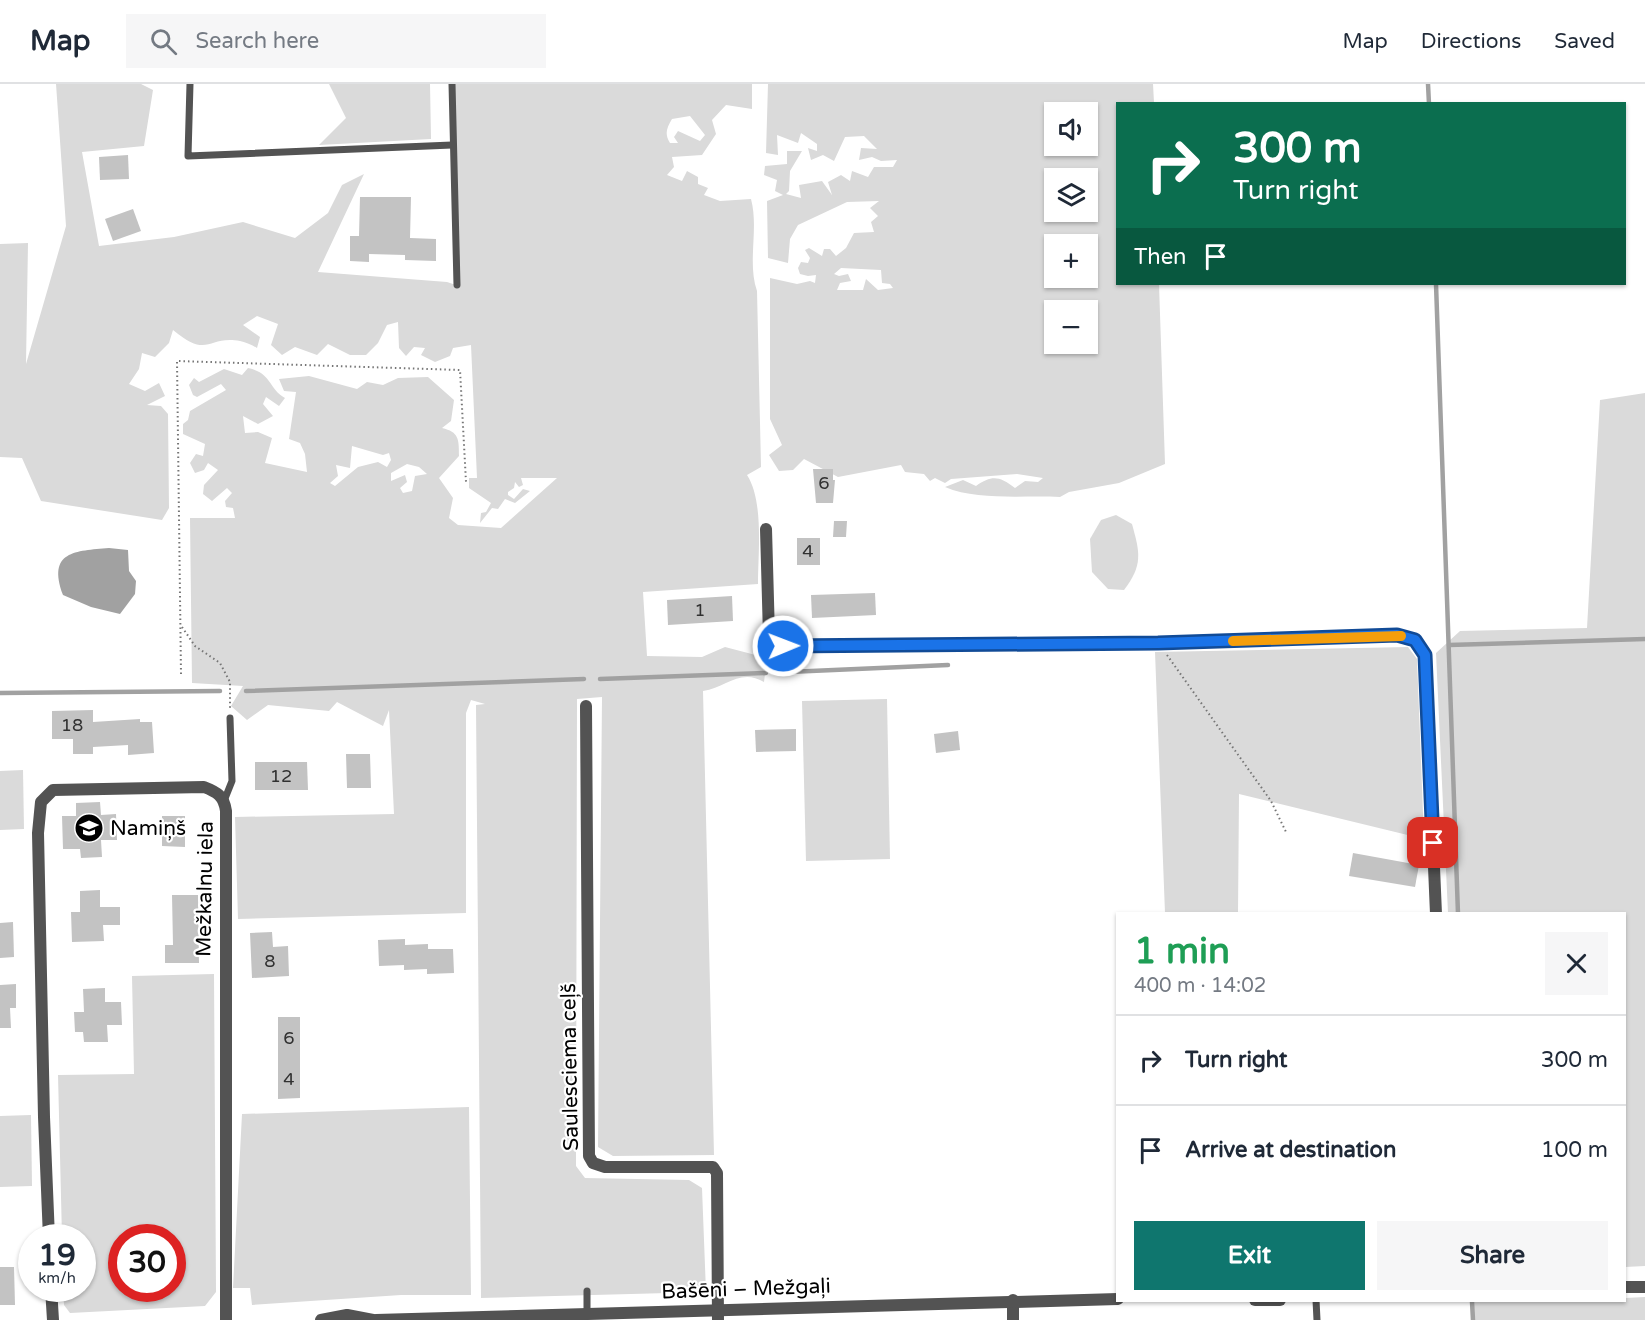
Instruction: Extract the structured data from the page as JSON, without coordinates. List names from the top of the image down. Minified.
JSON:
{"streets":{"street":["Mežkalnu iela","Saulesciema ceļš","Bašēni – Mežgaļi"]},"crossings":[["Saulesciema ceļš","Bašēni – Mežgaļi"]],"places":{"school or university":["Namiņš"]},"house_numbers":["6","4","1","18","12","8","6","4"],"page":{"header":"Map","search":"Search here","nav":["Map","Directions","Saved"],"map_buttons":["+","−"],"turn":["300 m","Turn right"],"then":"Then","heading":["1 min","400 m · 14:02"],"list":[{"name":"Turn right","value":"300 m"},{"name":"Arrive at destination","value":"100 m"}],"buttons":["Exit","Share"],"speed":"19 km/h","limit":"30"}}
